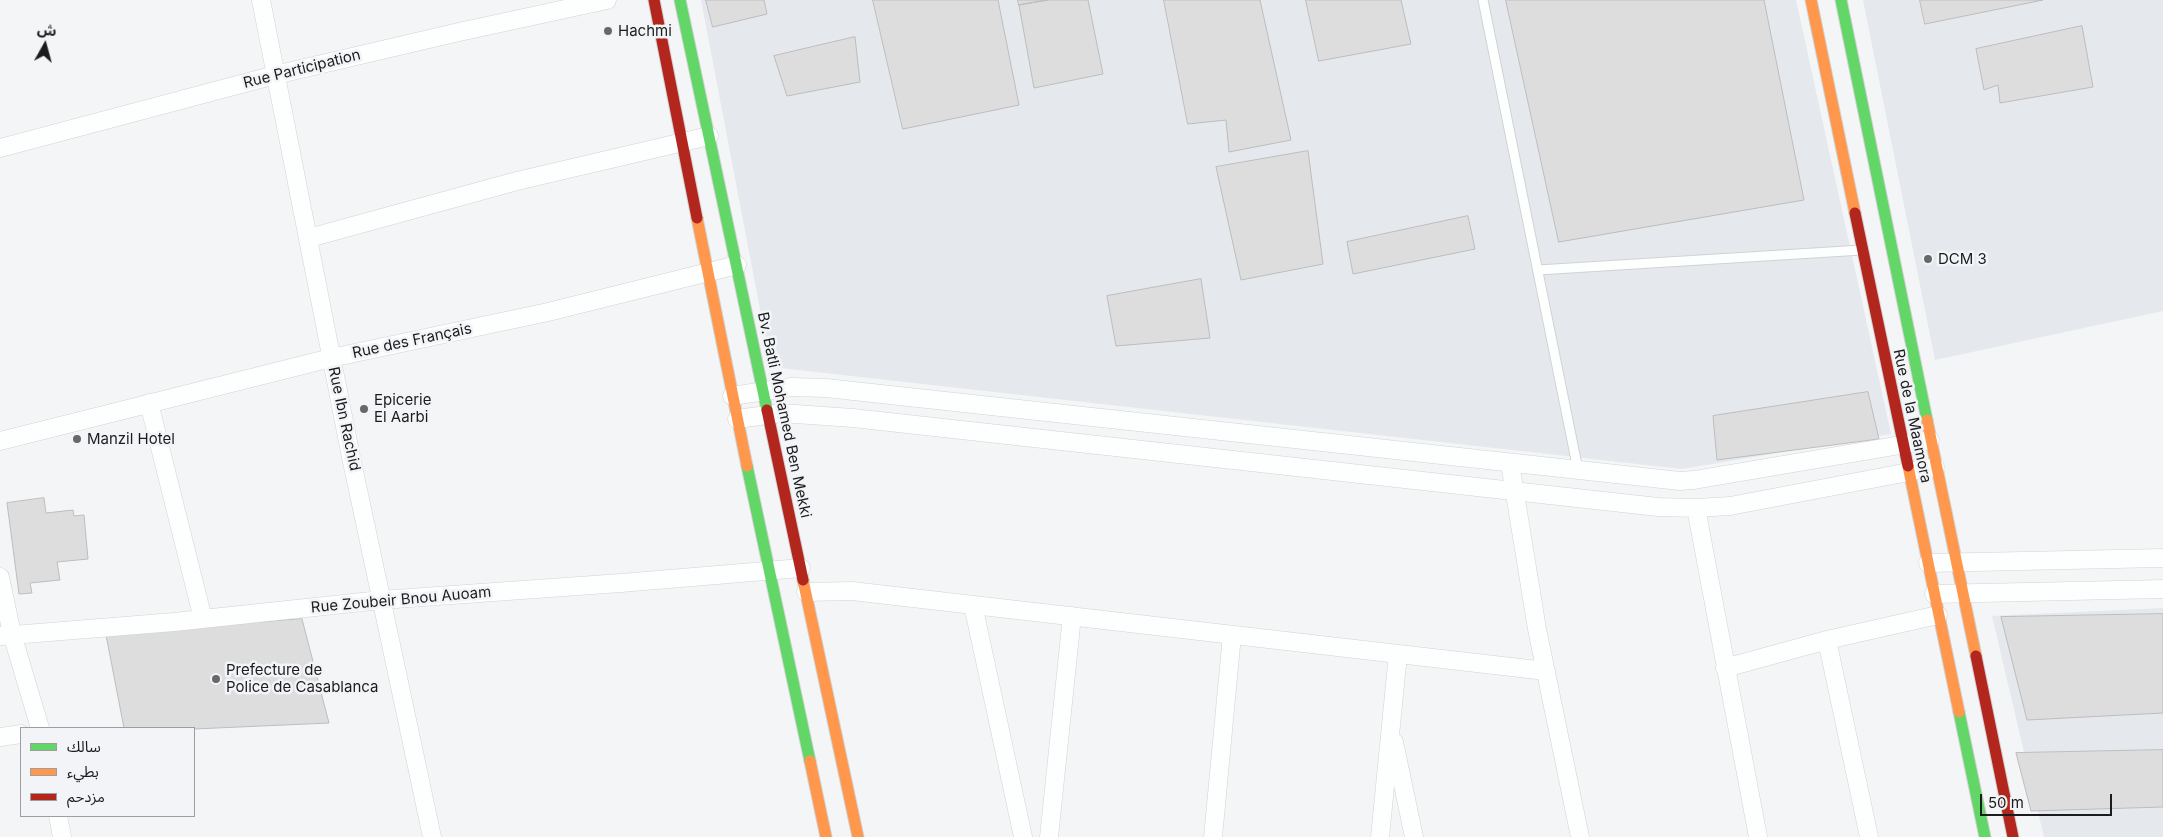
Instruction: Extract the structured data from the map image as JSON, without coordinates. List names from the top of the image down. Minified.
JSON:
{"streets":{"street":["Rue Participation","Rue des Français","Bv. Batli Mohamed Ben Mekki","Rue de la Maamora","Rue Ibn Rachid","Rue Zoubeir Bnou Auoam"]},"crossings":[["Rue Participation","Rue Ibn Rachid"],["Rue des Français","Bv. Batli Mohamed Ben Mekki"],["Rue des Français","Rue Ibn Rachid"],["Bv. Batli Mohamed Ben Mekki","Rue Zoubeir Bnou Auoam"],["Rue Ibn Rachid","Rue Zoubeir Bnou Auoam"]],"places":["Hachmi","DCM 3","Epicerie El Aarbi","Manzil Hotel","Prefecture de Police de Casablanca"],"legend":["سالك","بطيء","مزدحم"],"scale_bar":"50 m","north":"top"}
